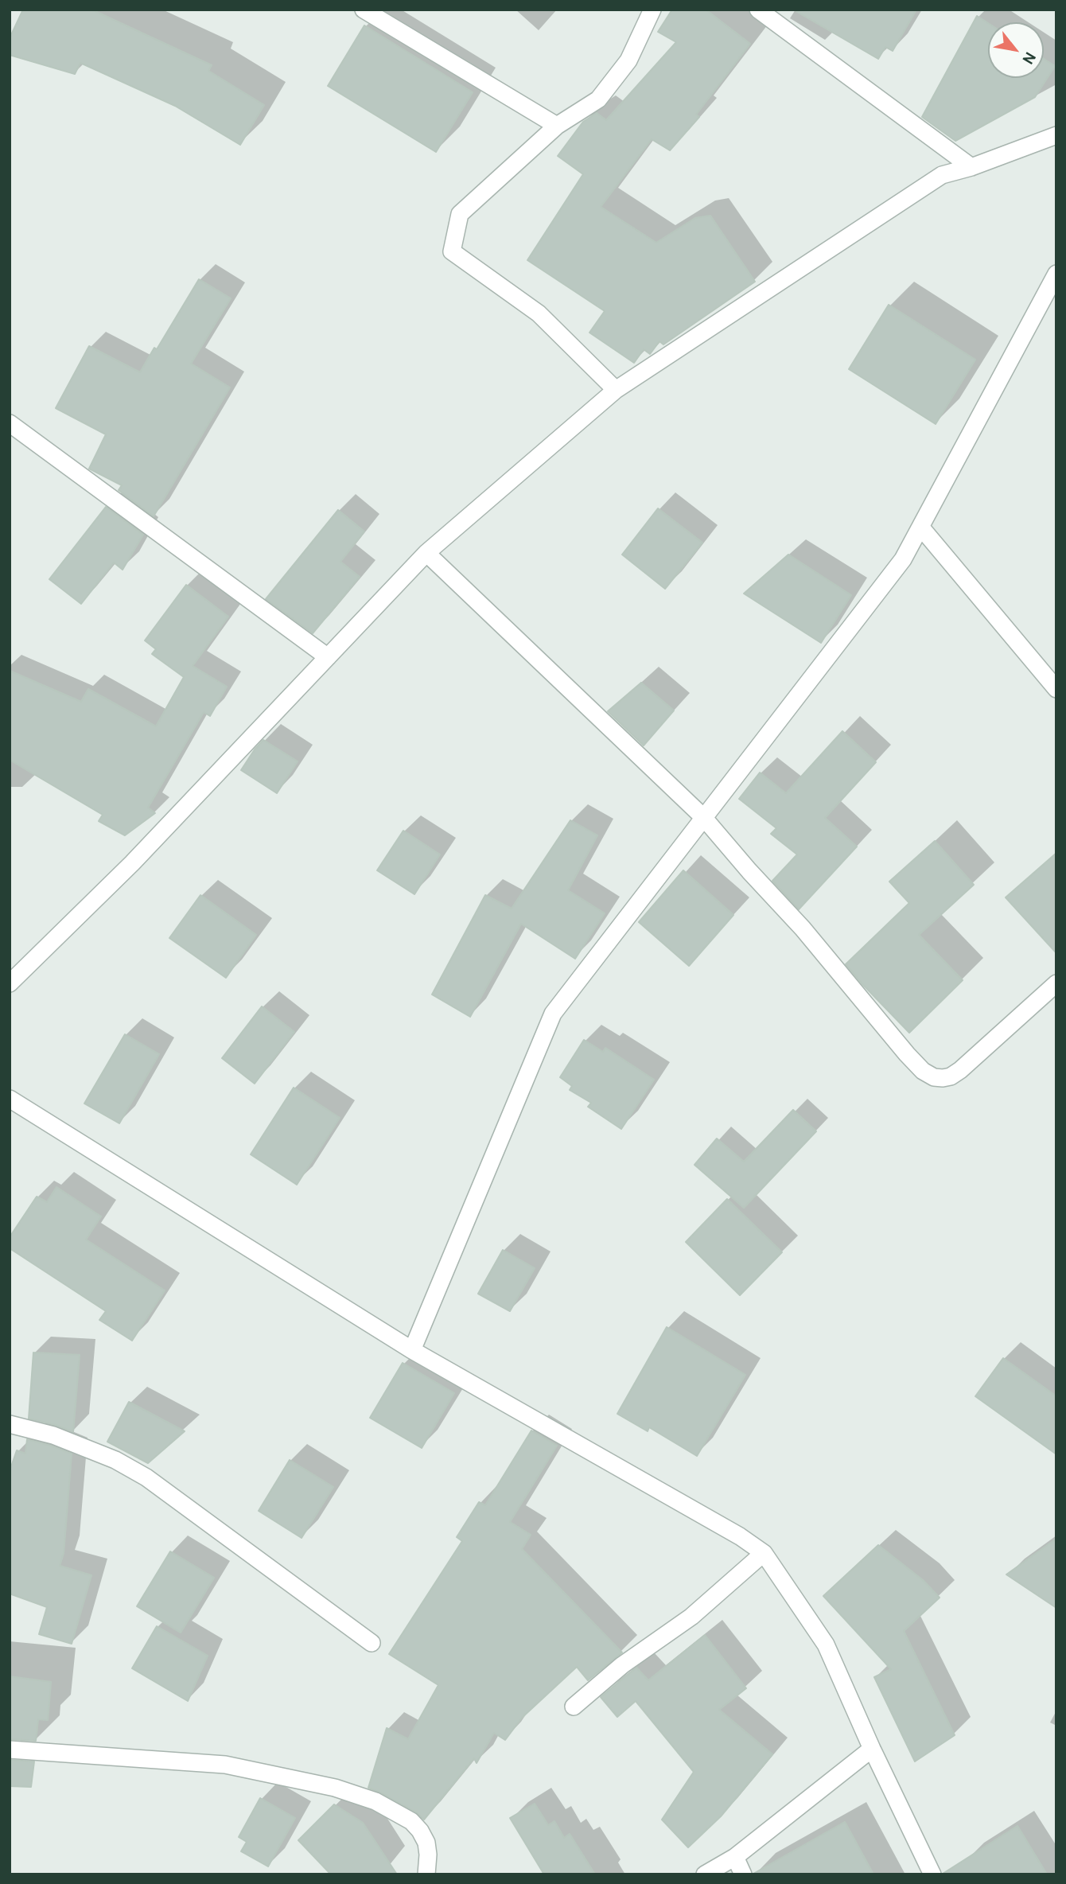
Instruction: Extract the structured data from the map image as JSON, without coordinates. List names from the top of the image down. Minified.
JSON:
{"north":"bottom right"}
